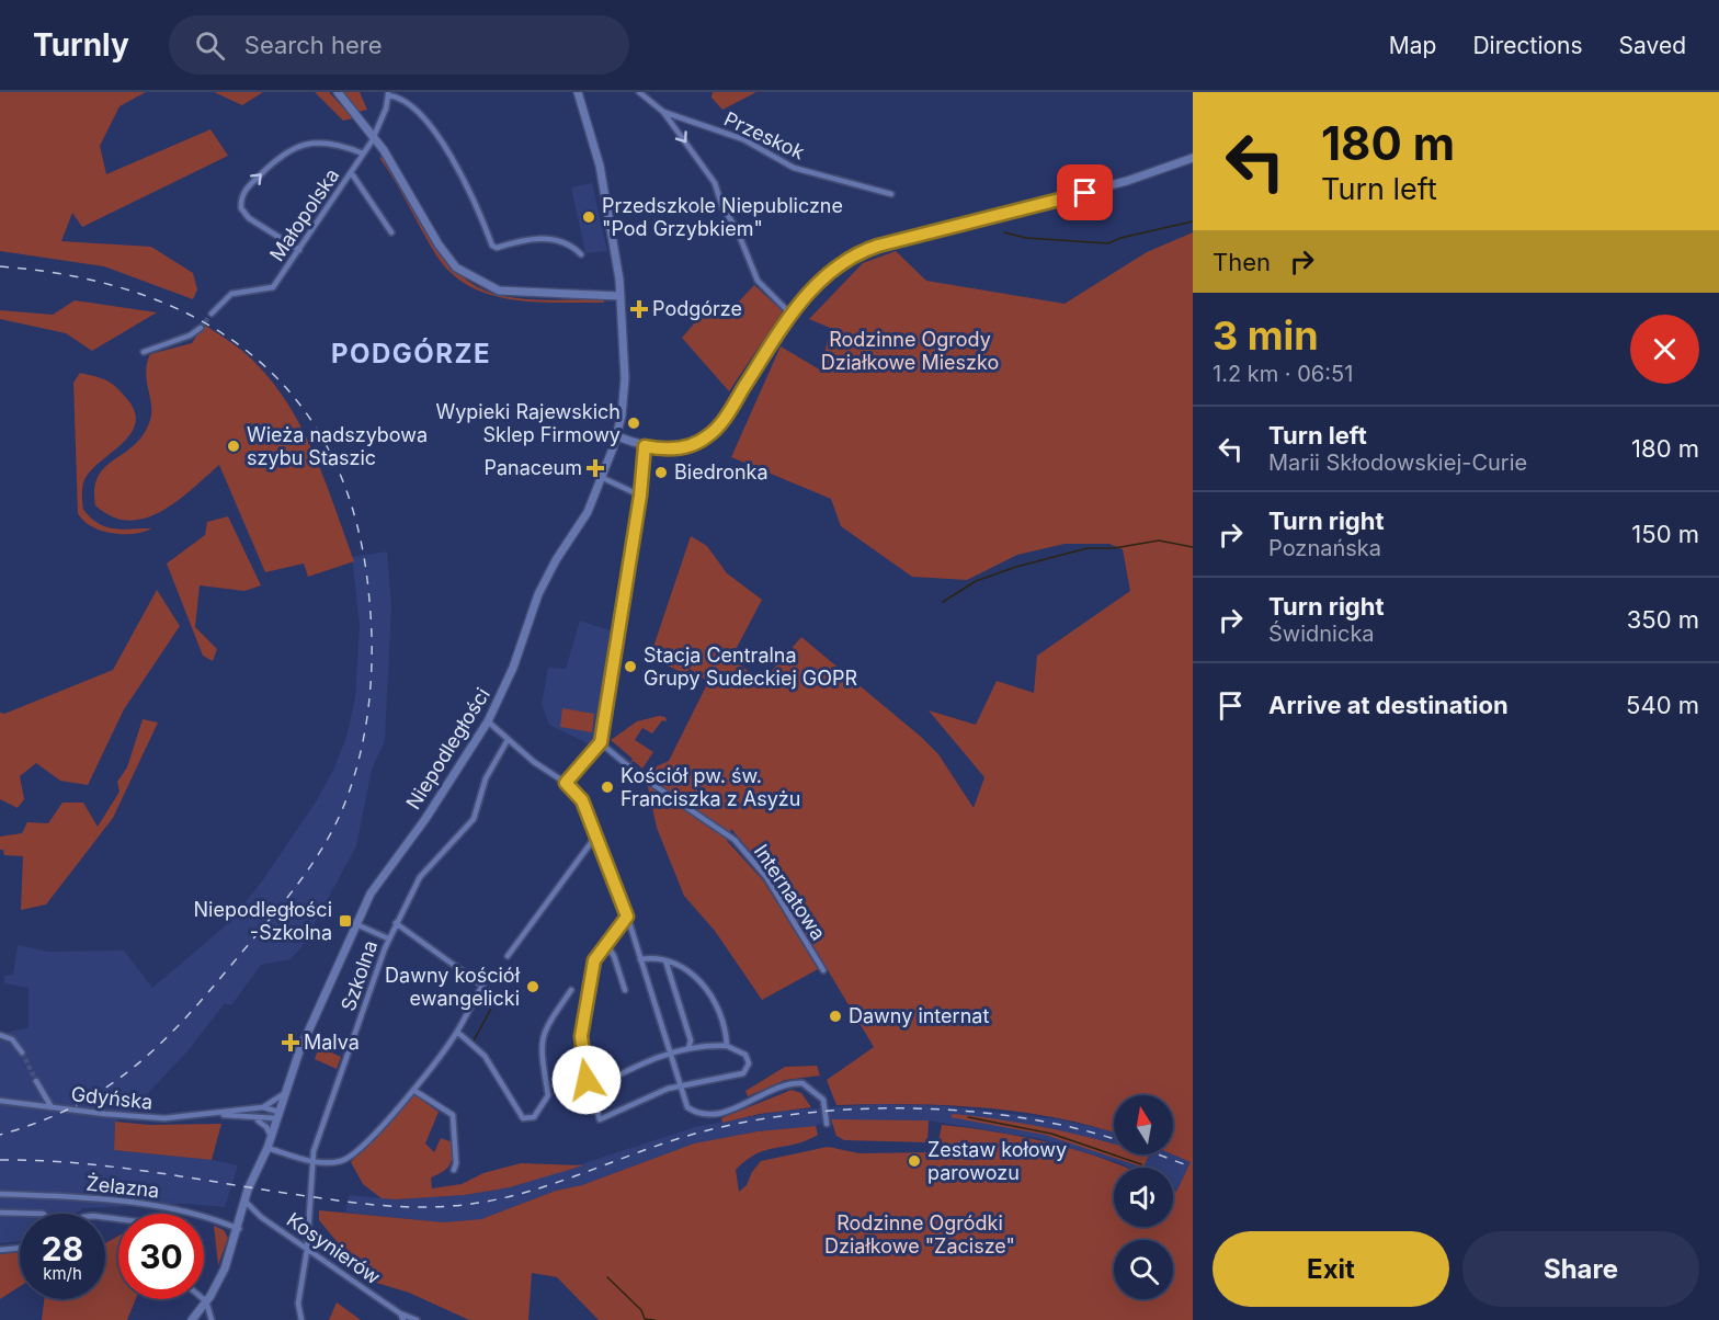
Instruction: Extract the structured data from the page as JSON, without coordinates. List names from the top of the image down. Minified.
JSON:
{"streets":{"main road":["Niepodległości"],"street":["Przeskok","Małopolska","Internatowa","Szkolna","Gdyńska","Żelazna","Kosynierów"]},"crossings":[["Niepodległości","Gdyńska"],["Niepodległości","Żelazna"],["Niepodległości","Kosynierów"],["Szkolna","Kosynierów"]],"one_way":["Przeskok"],"districts":["PODGÓRZE"],"parks":["Rodzinne Ogrody Działkowe Mieszko","Rodzinne Ogródki Działkowe \"Zacisze\""],"places":{"other":["Przedszkole Niepubliczne \"Pod Grzybkiem\"","Wypieki Rajewskich Sklep Firmowy","Wieża nadszybowa szybu Staszic","Biedronka","Stacja Centralna Grupy Sudeckiej GOPR","Kościół pw. św. Franciszka z Asyżu","Dawny kościół ewangelicki","Dawny internat","Zestaw kołowy parowozu"],"health":["Podgórze","Panaceum","Malva"],"transit":["Niepodległości -Szkolna"]},"north":"top","page":{"header":"Turnly","search":"Search here","nav":["Map","Directions","Saved"],"turn":["180 m","Turn left"],"then":"Then","heading":["3 min","1.2 km · 06:51"],"list":[{"name":"Turn left","note":"Marii Skłodowskiej-Curie","value":"180 m"},{"name":"Turn right","note":"Poznańska","value":"150 m"},{"name":"Turn right","note":"Świdnicka","value":"350 m"},{"name":"Arrive at destination","value":"540 m"}],"speed":"28 km/h","limit":"30","buttons":["Exit","Share"]}}
